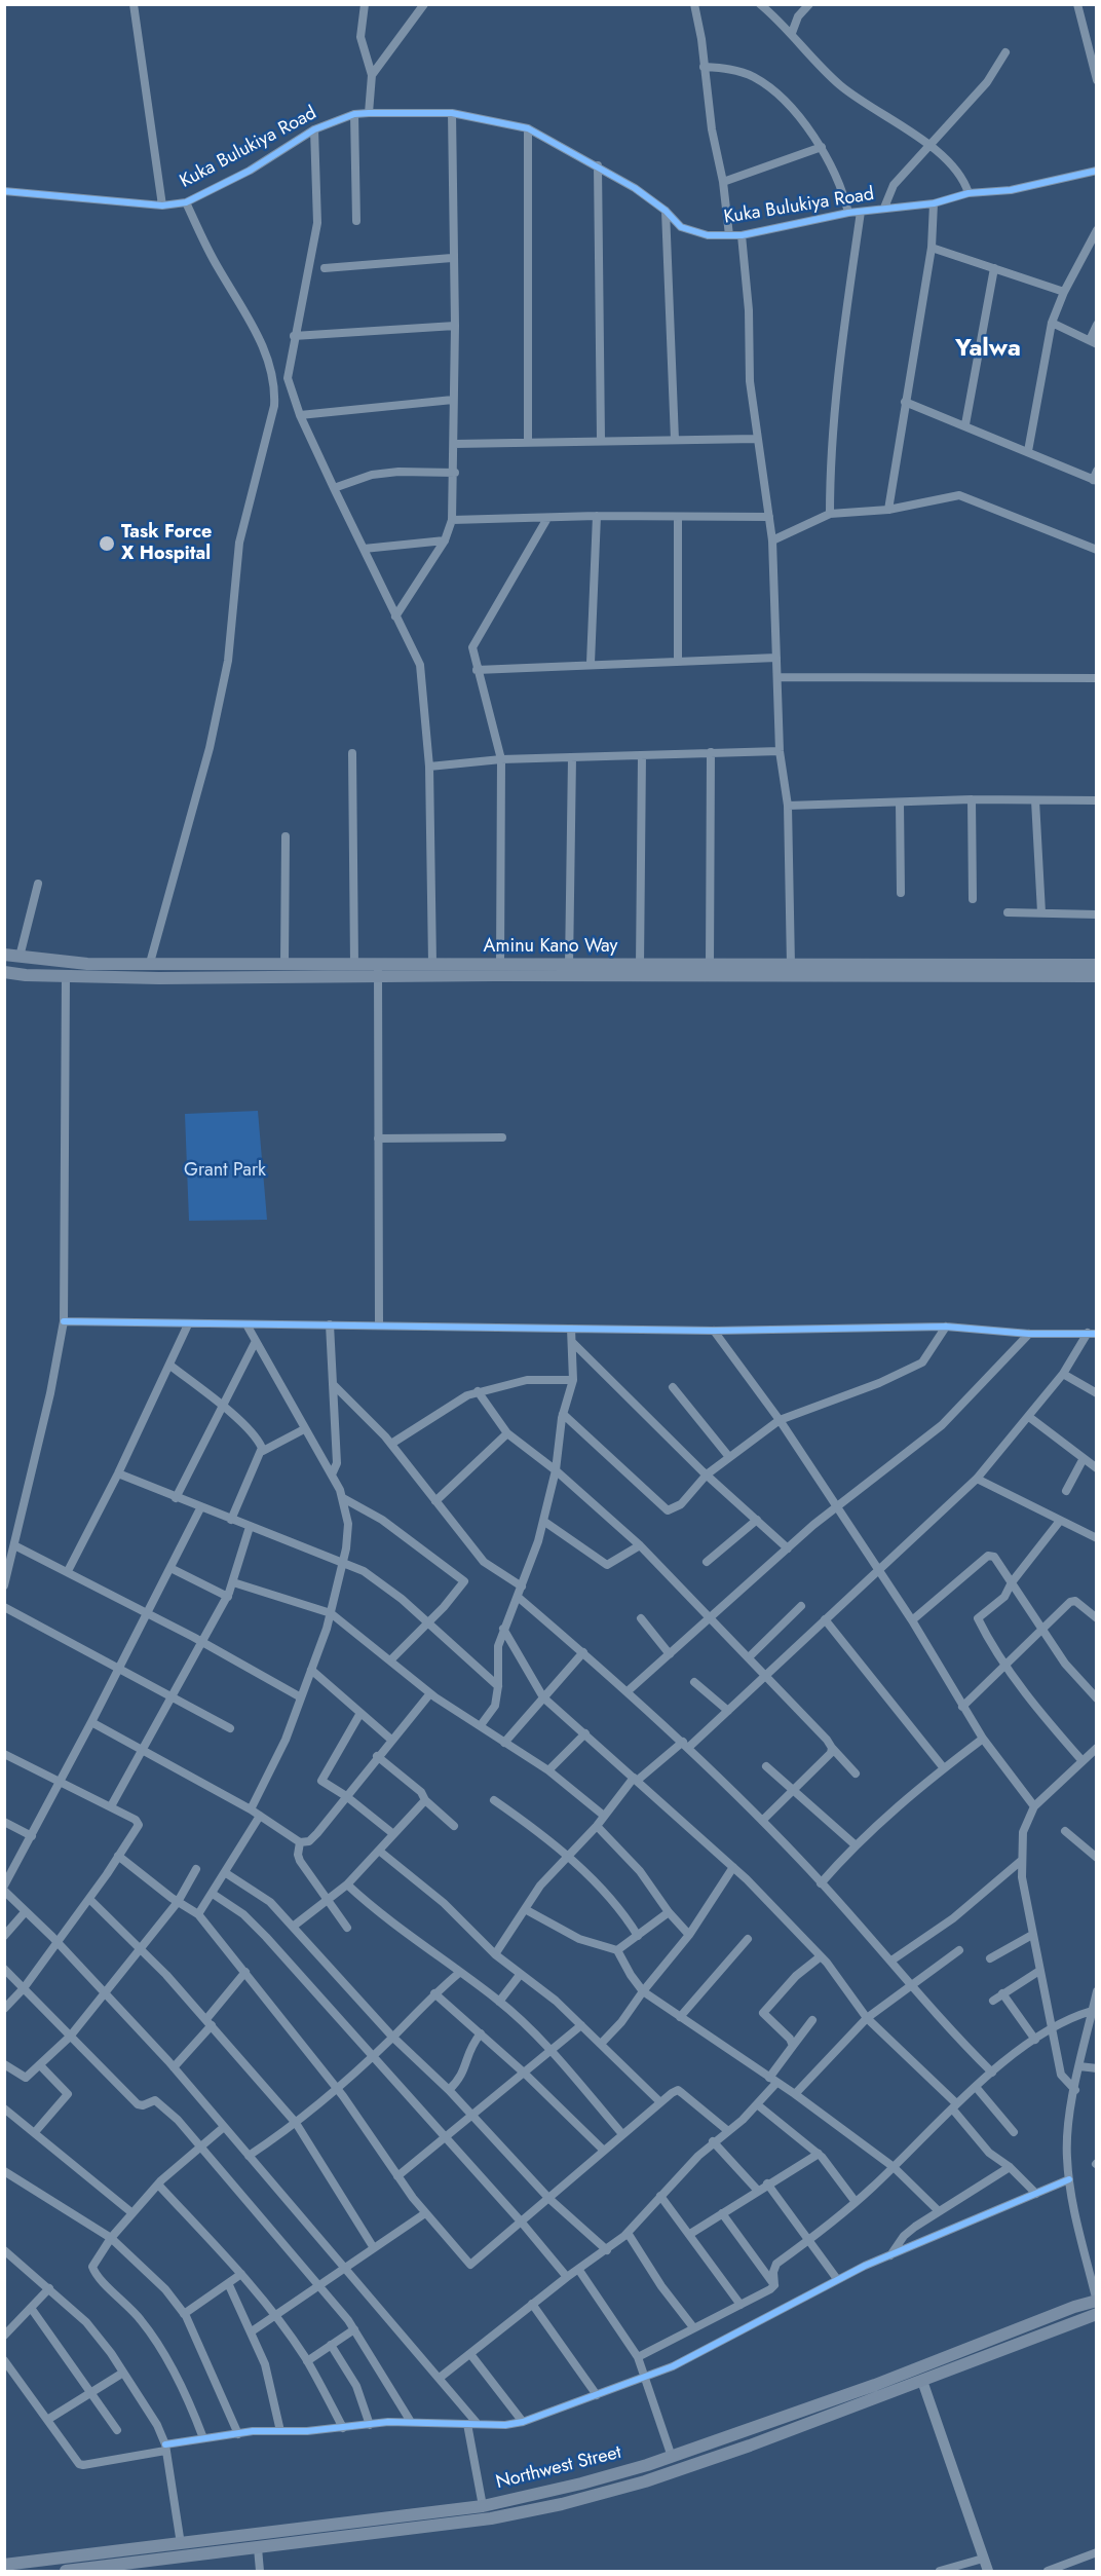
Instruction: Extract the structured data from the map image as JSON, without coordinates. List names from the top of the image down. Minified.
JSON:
{"streets":{"main road":["Aminu Kano Way","Northwest Street"],"street":["Kuka Bulukiya Road"]},"districts":["Yalwa"],"parks":["Grant Park"],"places":["Task Force X Hospital"]}
